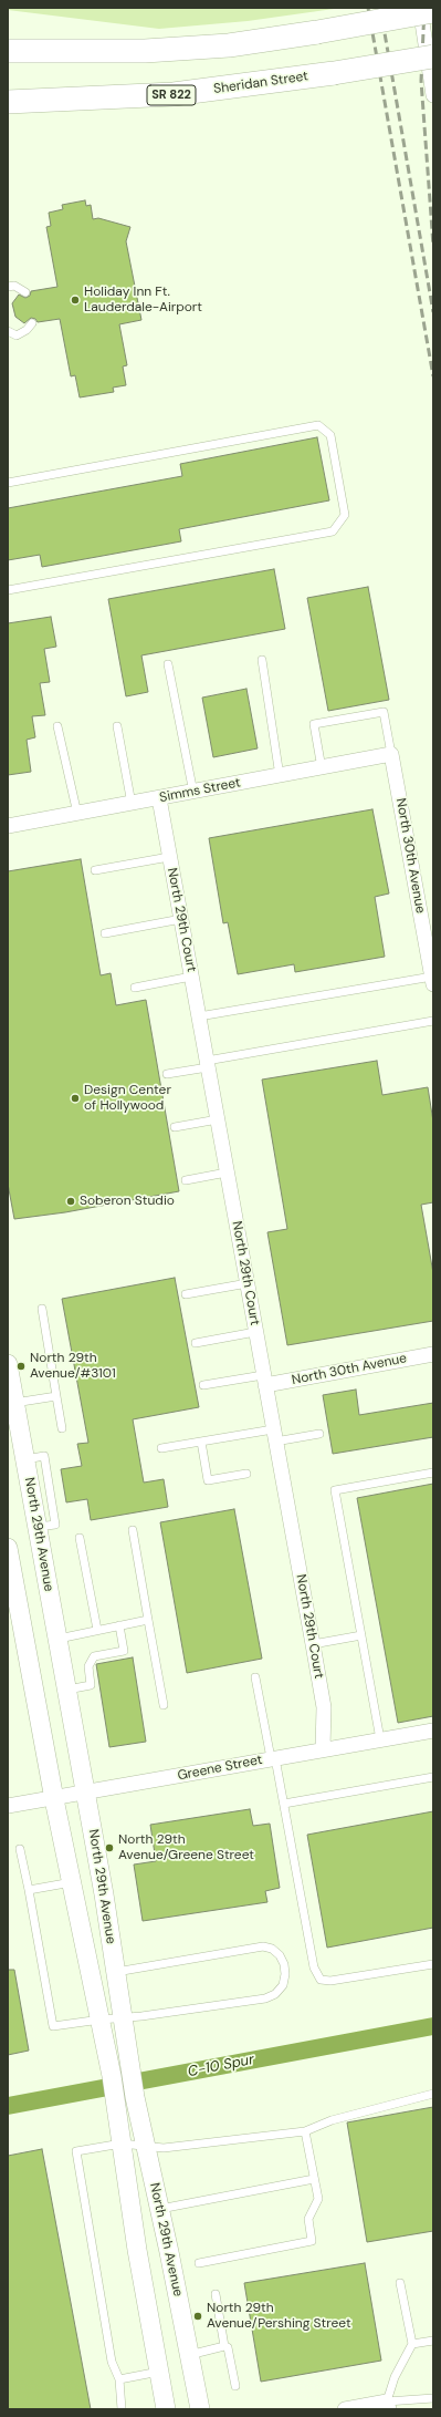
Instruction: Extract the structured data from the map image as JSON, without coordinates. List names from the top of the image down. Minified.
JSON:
{"streets":{"main road":["Sheridan Street","SR 822"],"street":["Simms Street","North 30th Avenue","North 29th Court","North 29th Avenue","Greene Street"]},"crossings":[["Simms Street","North 30th Avenue"],["Simms Street","North 29th Court"],["North 30th Avenue","North 29th Court"],["North 29th Court","Greene Street"],["North 29th Avenue","Greene Street"]],"water":["C-10 Spur"],"places":["Holiday Inn Ft. Lauderdale-Airport","Design Center of Hollywood","Soberon Studio","North 29th Avenue/#3101","North 29th Avenue/Greene Street","North 29th Avenue/Pershing Street"]}
